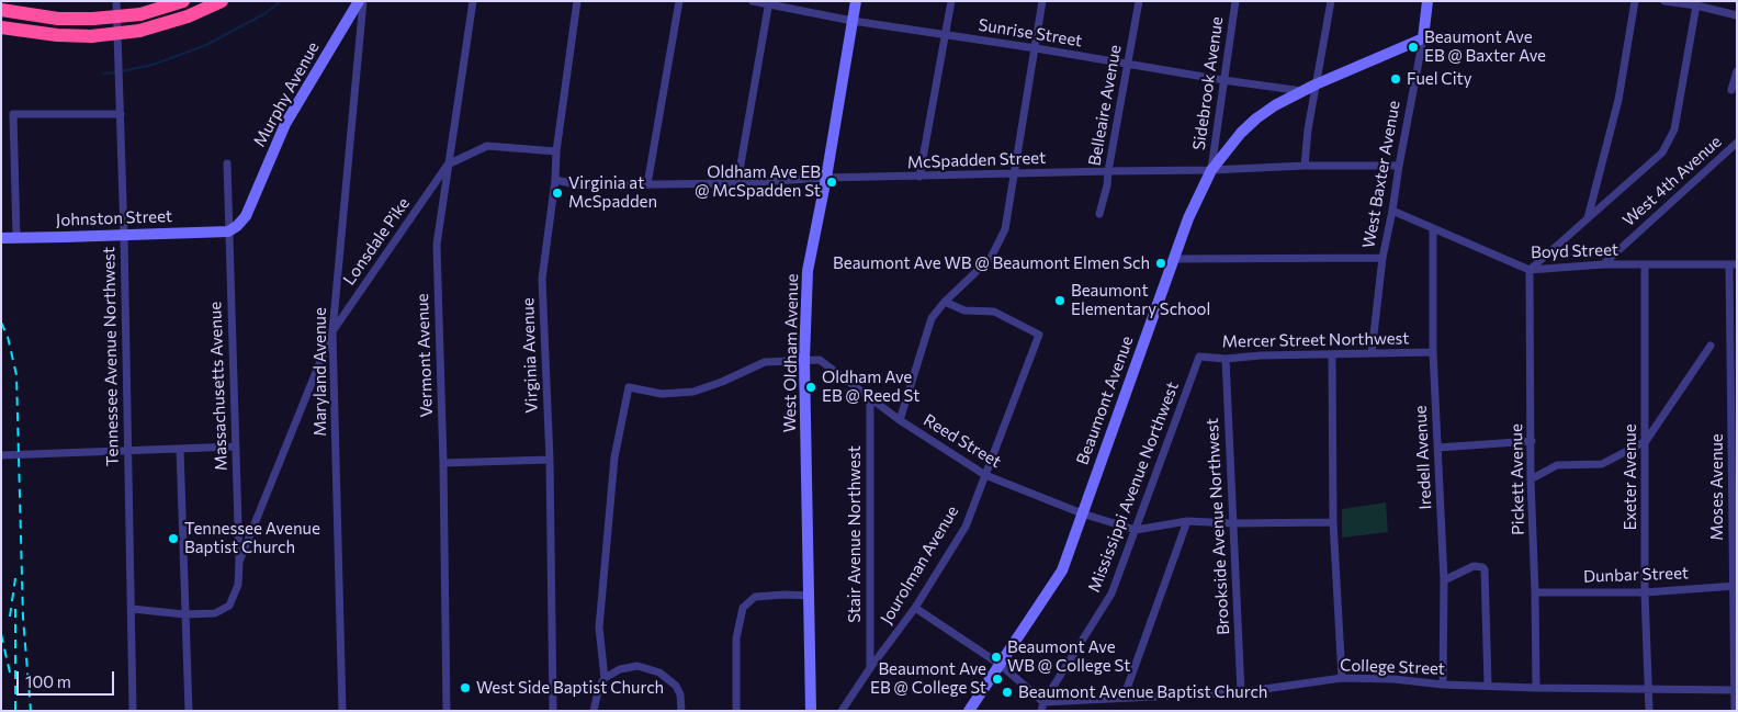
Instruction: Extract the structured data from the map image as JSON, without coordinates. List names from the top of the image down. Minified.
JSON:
{"streets":{"street":["Sunrise Street","Sidebrook Avenue","Murphy Avenue","Belleaire Avenue","McSpadden Street","West Baxter Avenue","West 4th Avenue","Johnston Street","Lonsdale Pike","Boyd Street","Mercer Street Northwest","West Oldham Avenue","Vermont Avenue","Virginia Avenue","Tennessee Avenue Northwest","Maryland Avenue","Massachusetts Avenue","Beaumont Avenue","Reed Street","Iredell Avenue","Exeter Avenue","Pickett Avenue","Mississippi Avenue Northwest","Moses Avenue","Brookside Avenue Northwest","Stair Avenue Northwest","Jourolman Avenue","Dunbar Street","College Street"]},"crossings":[["Sunrise Street","Sidebrook Avenue"],["Sunrise Street","Belleaire Avenue"],["Sunrise Street","West Oldham Avenue"],["Sunrise Street","Beaumont Avenue"],["Sidebrook Avenue","McSpadden Street"],["Sidebrook Avenue","Beaumont Avenue"],["Murphy Avenue","Johnston Street"],["Murphy Avenue","Massachusetts Avenue"],["Belleaire Avenue","McSpadden Street"],["McSpadden Street","West Baxter Avenue"],["McSpadden Street","West Oldham Avenue"],["McSpadden Street","Virginia Avenue"],["McSpadden Street","Beaumont Avenue"],["West Baxter Avenue","Boyd Street"],["West Baxter Avenue","Mercer Street Northwest"],["West Baxter Avenue","Beaumont Avenue"],["West 4th Avenue","Boyd Street"],["Johnston Street","Tennessee Avenue Northwest"],["Johnston Street","Massachusetts Avenue"],["Lonsdale Pike","Vermont Avenue"],["Lonsdale Pike","Virginia Avenue"],["Lonsdale Pike","Maryland Avenue"],["Lonsdale Pike","Massachusetts Avenue"],["Boyd Street","Iredell Avenue"],["Boyd Street","Exeter Avenue"],["Boyd Street","Pickett Avenue"],["Boyd Street","Moses Avenue"],["Mercer Street Northwest","Iredell Avenue"],["Mercer Street Northwest","Mississippi Avenue Northwest"],["Mercer Street Northwest","Brookside Avenue Northwest"],["West Oldham Avenue","Reed Street"],["Beaumont Avenue","Reed Street"],["Reed Street","Mississippi Avenue Northwest"],["Reed Street","Brookside Avenue Northwest"],["Reed Street","Stair Avenue Northwest"],["Reed Street","Jourolman Avenue"],["Iredell Avenue","College Street"],["Exeter Avenue","Dunbar Street"],["Exeter Avenue","College Street"],["Pickett Avenue","Dunbar Street"],["Pickett Avenue","College Street"],["Mississippi Avenue Northwest","College Street"],["Moses Avenue","Dunbar Street"],["Moses Avenue","College Street"],["Brookside Avenue Northwest","College Street"],["Stair Avenue Northwest","Jourolman Avenue"]],"places":["Beaumont Ave EB @ Baxter Ave","Fuel City","Oldham Ave EB @ McSpadden St","Virginia at McSpadden","Beaumont Ave WB @ Beaumont Elmen Sch","Beaumont Elementary School","Oldham Ave EB @ Reed St","Tennessee Avenue Baptist Church","Beaumont Ave WB @ College St","Beaumont Ave EB @ College St","West Side Baptist Church","Beaumont Avenue Baptist Church"],"scale_bar":"100 m"}
